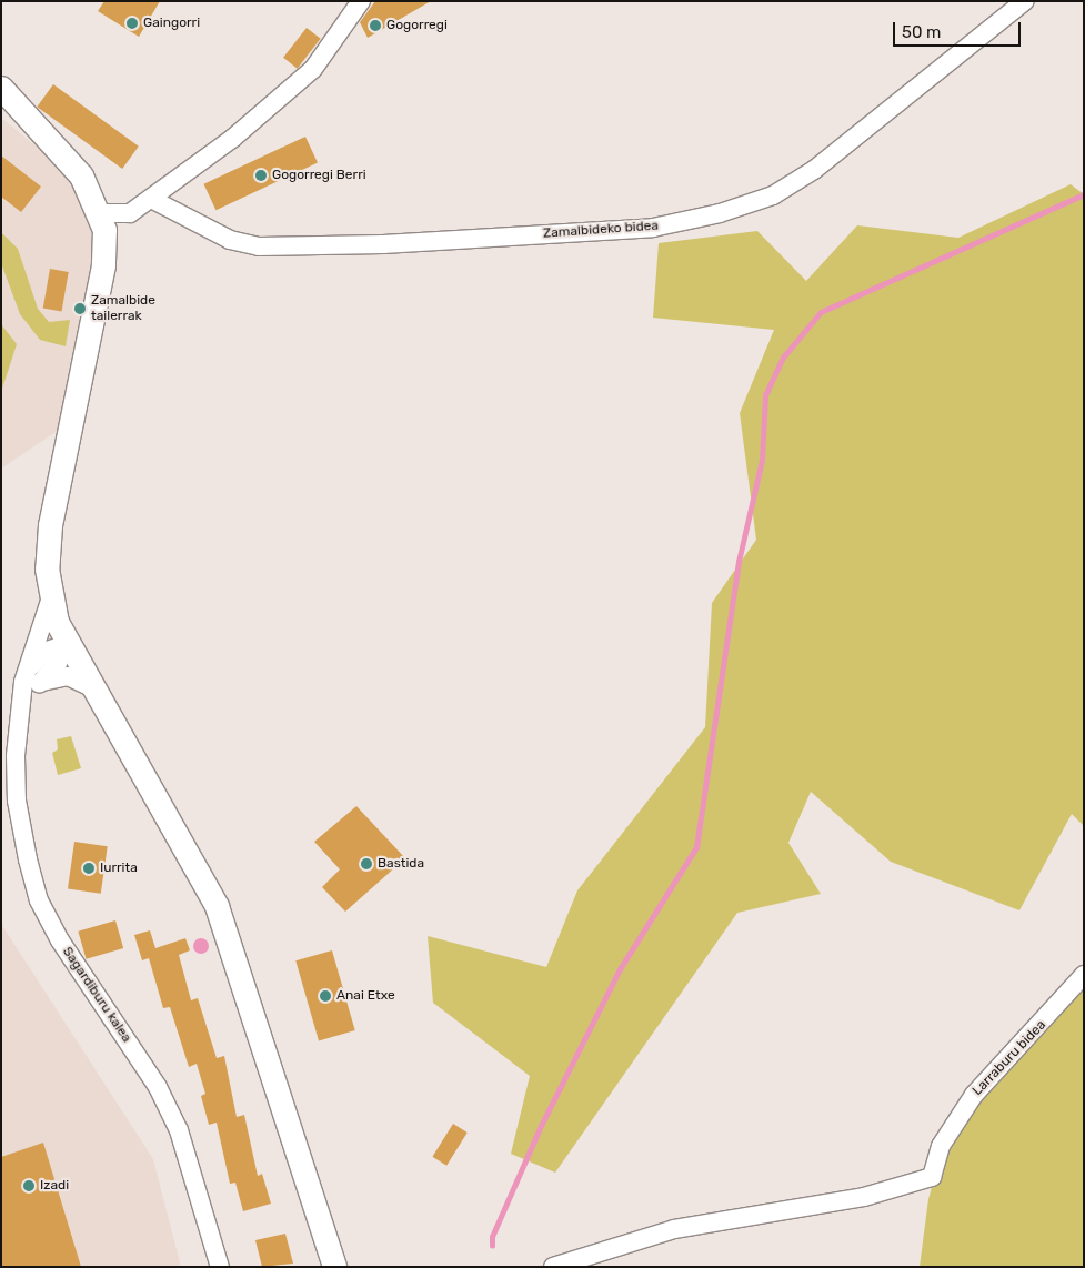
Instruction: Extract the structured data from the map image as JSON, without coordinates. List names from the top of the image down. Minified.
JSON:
{"streets":{"street":["Zamalbideko bidea","Sagardiburu kalea","Larraburu bidea"]},"places":["Gaingorri","Gogorregi","Gogorregi Berri","Zamalbide tailerrak","Bastida","Iurrita","Anai Etxe","Izadi"],"scale_bar":"50 m"}
